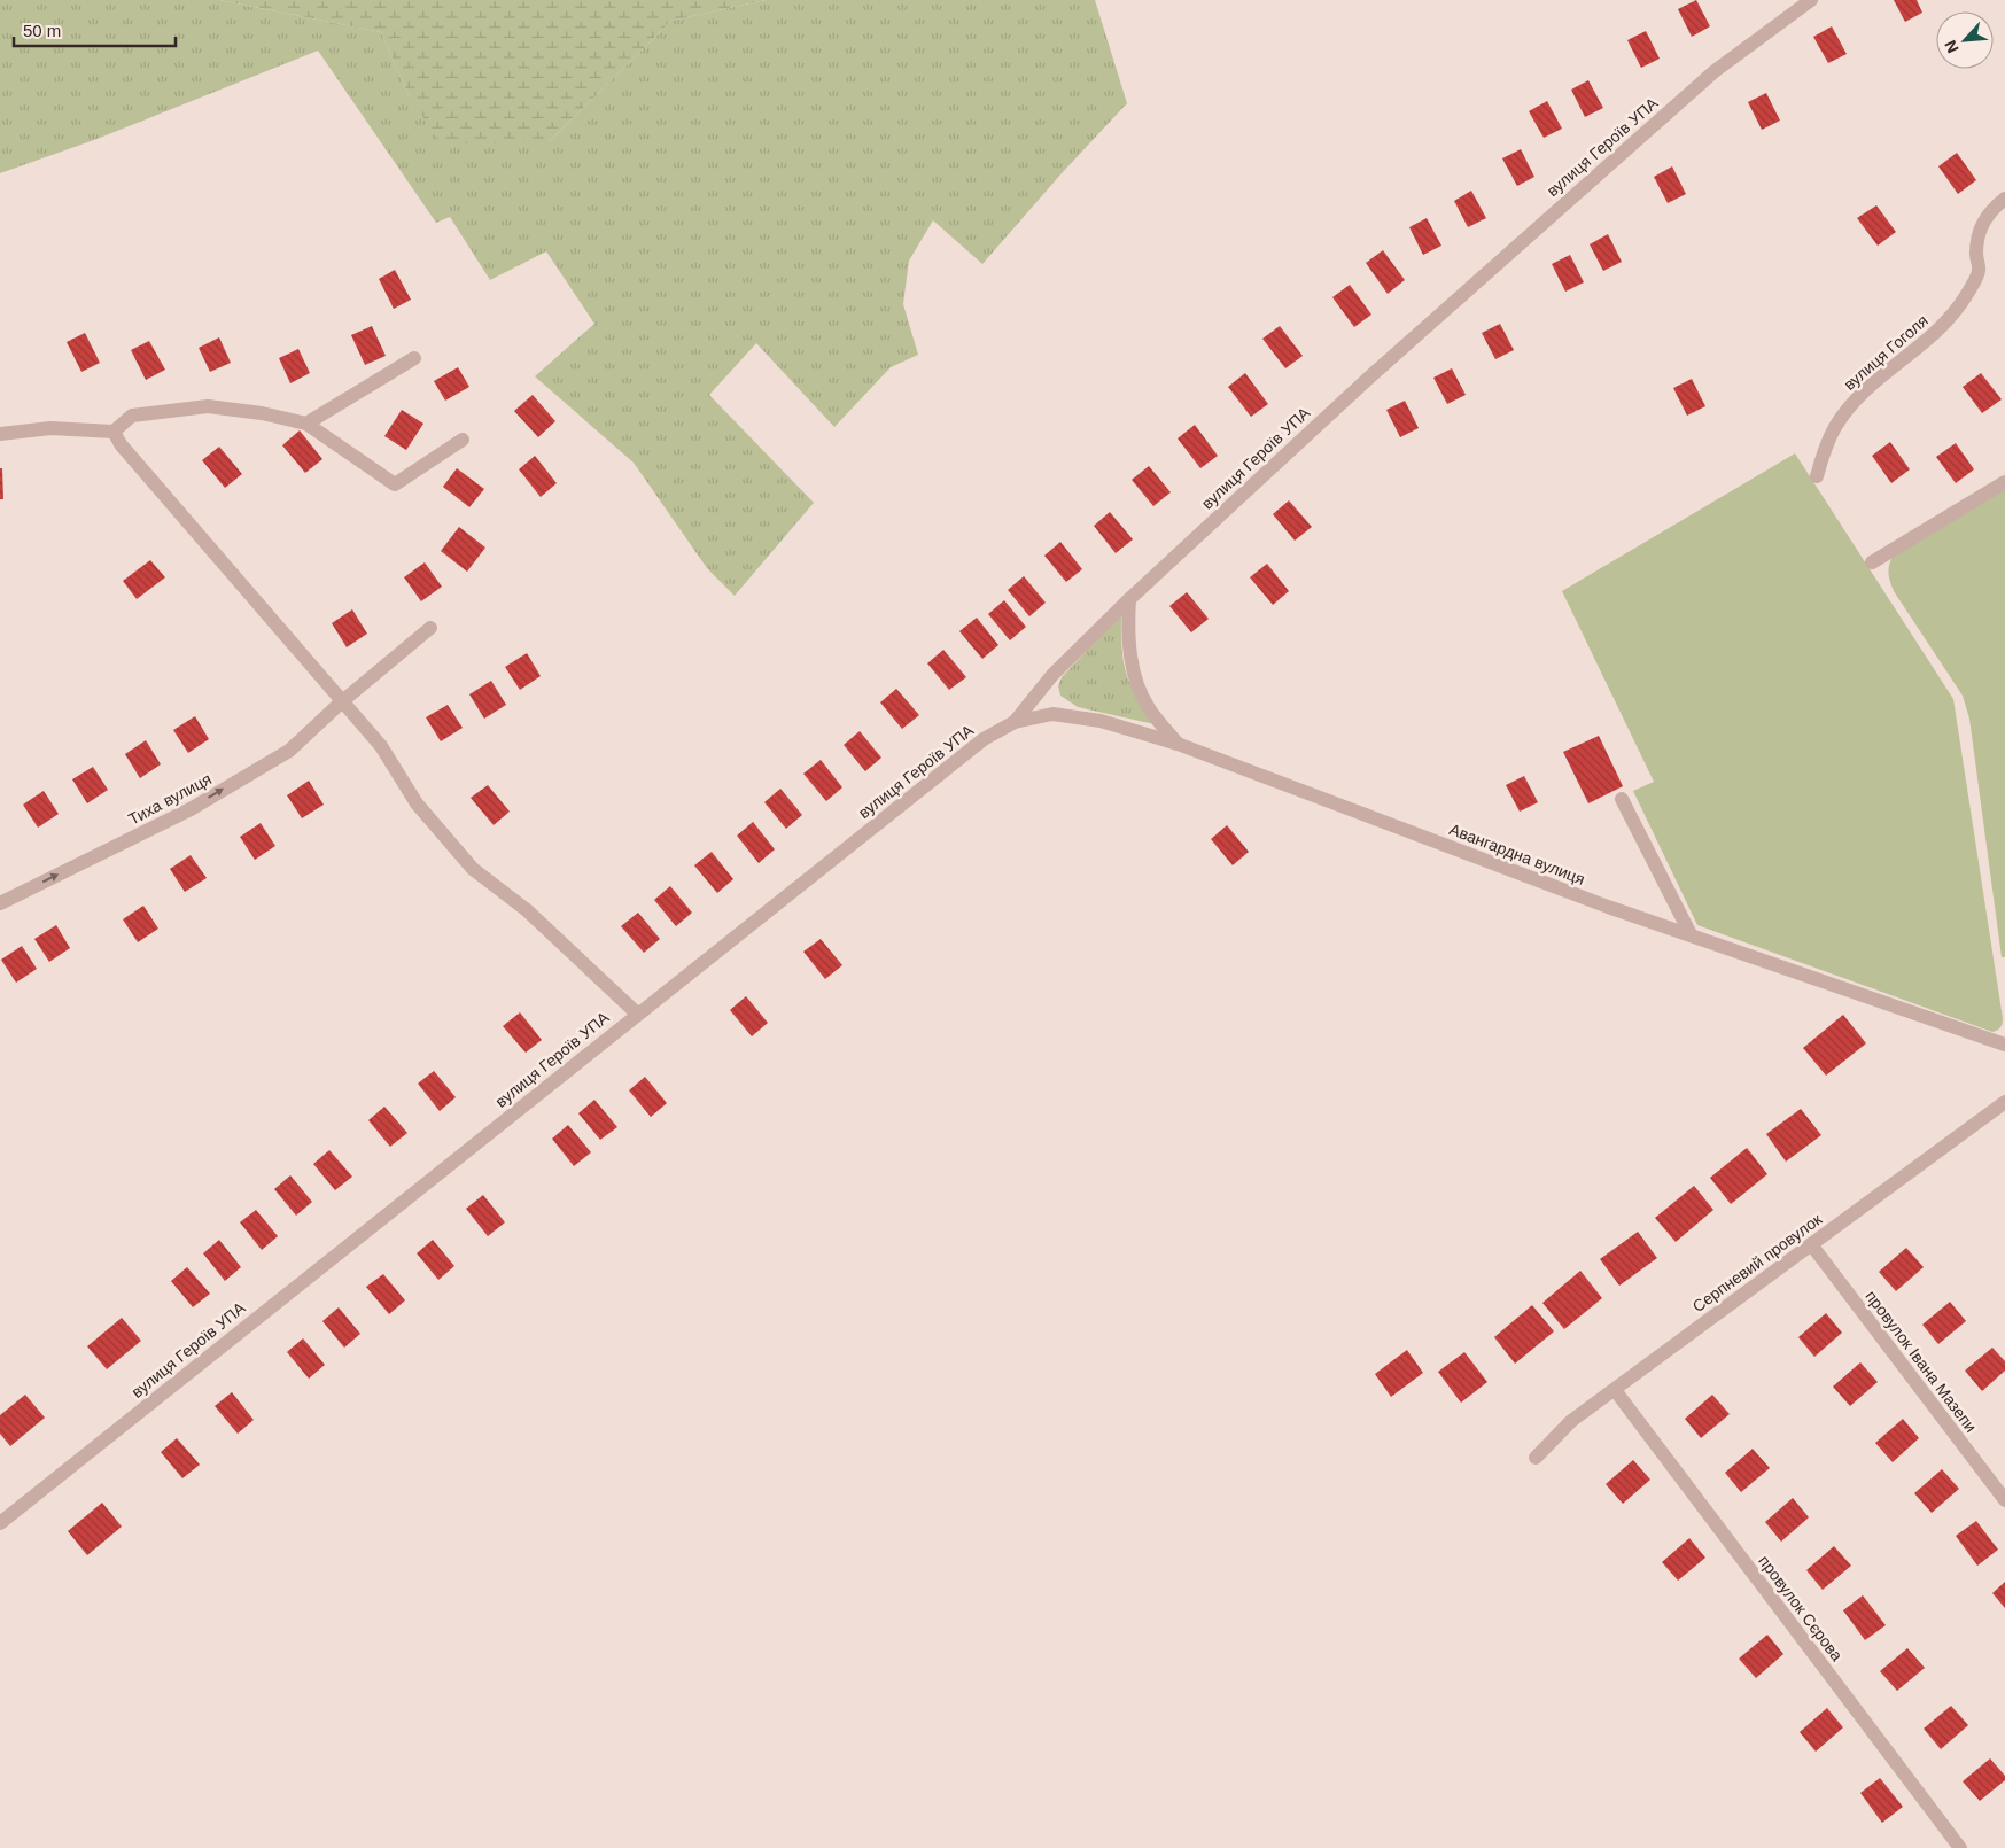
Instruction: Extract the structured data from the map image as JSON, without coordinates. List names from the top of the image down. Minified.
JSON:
{"streets":{"street":["вулиця Героїв УПА","вулиця Гоголя","Тиха вулиця","Авангардна вулиця","Серпневий провулок","провулок Івана Мазепи","провулок Сєрова"]},"crossings":[["вулиця Героїв УПА","Авангардна вулиця"],["Серпневий провулок","провулок Івана Мазепи"],["Серпневий провулок","провулок Сєрова"]],"one_way":["Тиха вулиця"],"scale_bar":"50 m","north":"bottom left"}
